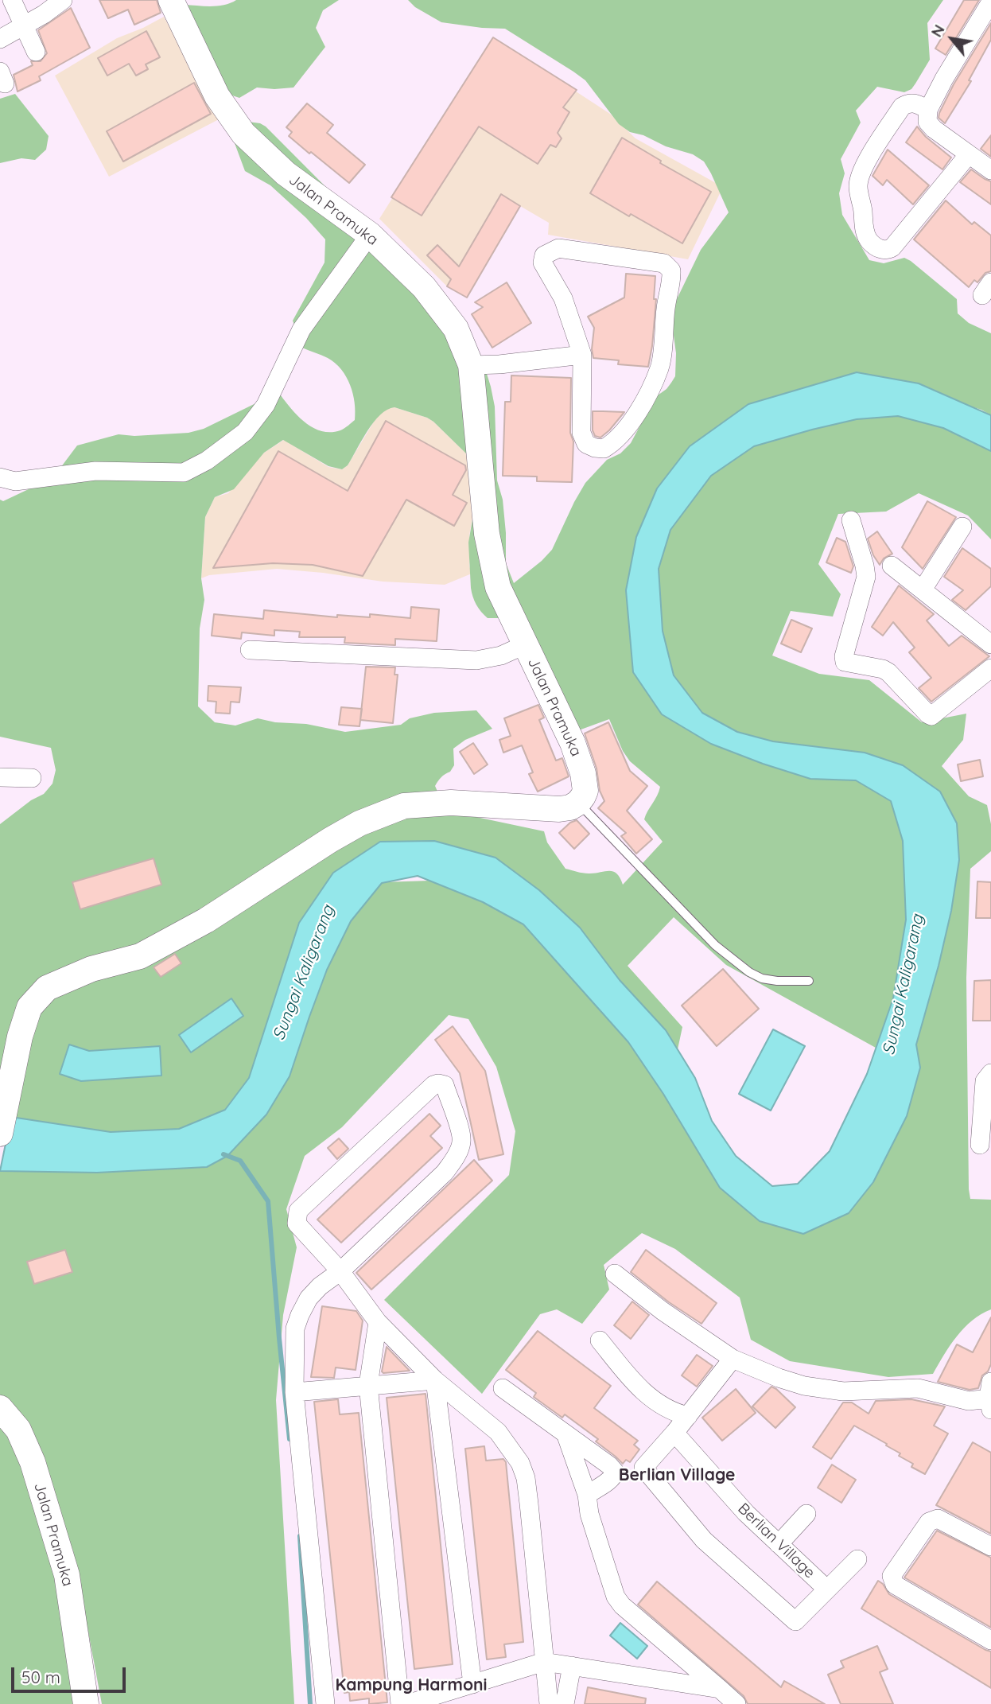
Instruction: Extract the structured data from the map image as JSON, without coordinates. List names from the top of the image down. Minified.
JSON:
{"streets":{"main road":["Jalan Pramuka"],"street":["Berlian Village"]},"districts":["Berlian Village","Kampung Harmoni"],"water":["Sungai Kaligarang"],"scale_bar":"50 m","north":"top left"}
